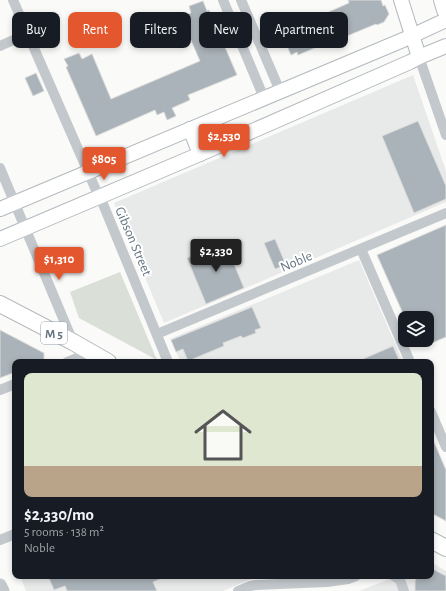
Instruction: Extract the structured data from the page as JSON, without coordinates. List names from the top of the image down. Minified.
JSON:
{"streets":{"main road":["M 5"],"street":["Gibson Street","Noble"]},"crossings":[["Gibson Street","Noble"]],"page":{"chip":["Buy","Rent","Filters","New","Apartment"],"price":["$2,530","$805","$2,330","$1,310"],"list":[{"name":"$2,330/mo","note":"5 rooms · 138 m² · Noble"}]}}
